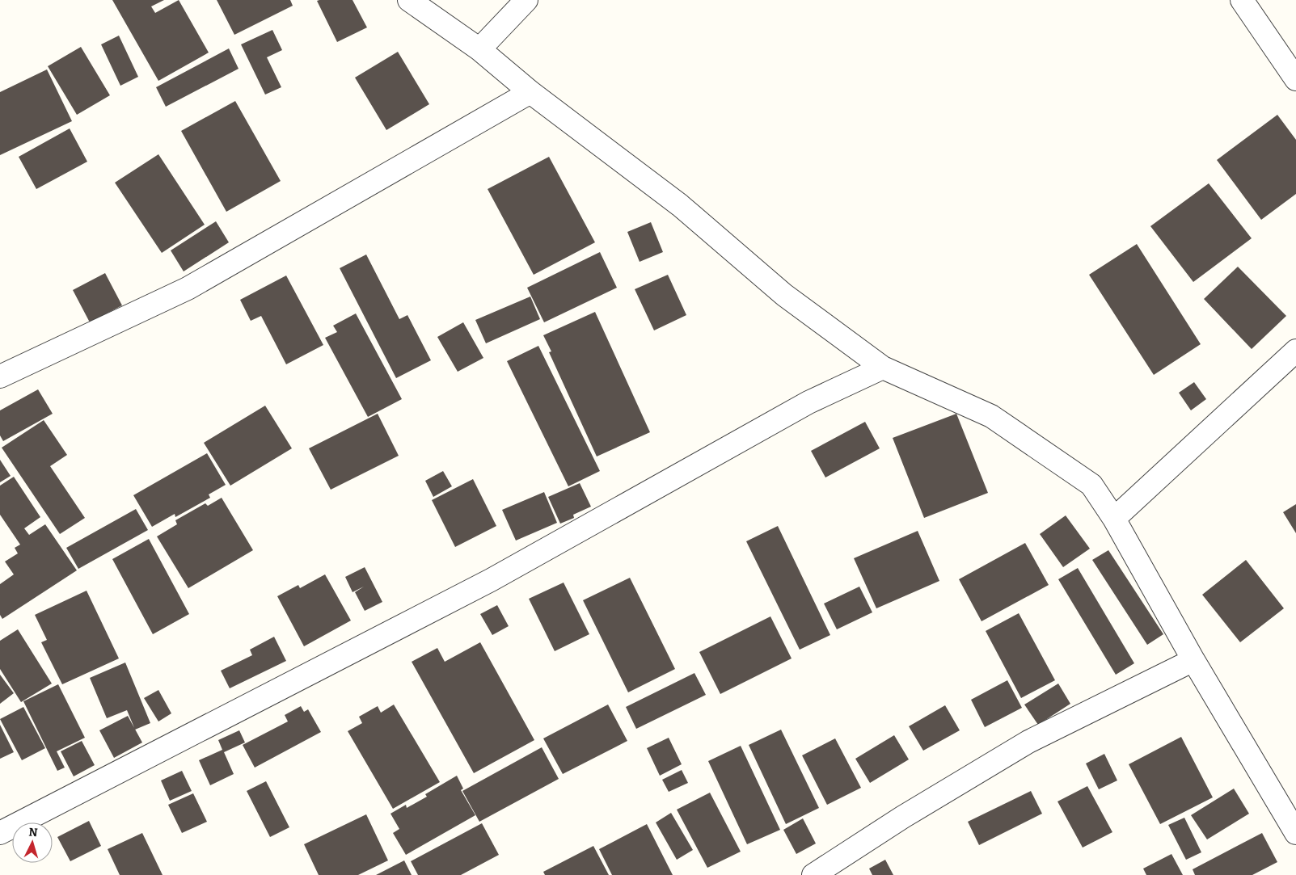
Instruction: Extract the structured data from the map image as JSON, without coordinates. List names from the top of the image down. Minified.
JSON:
{"north":"top"}
